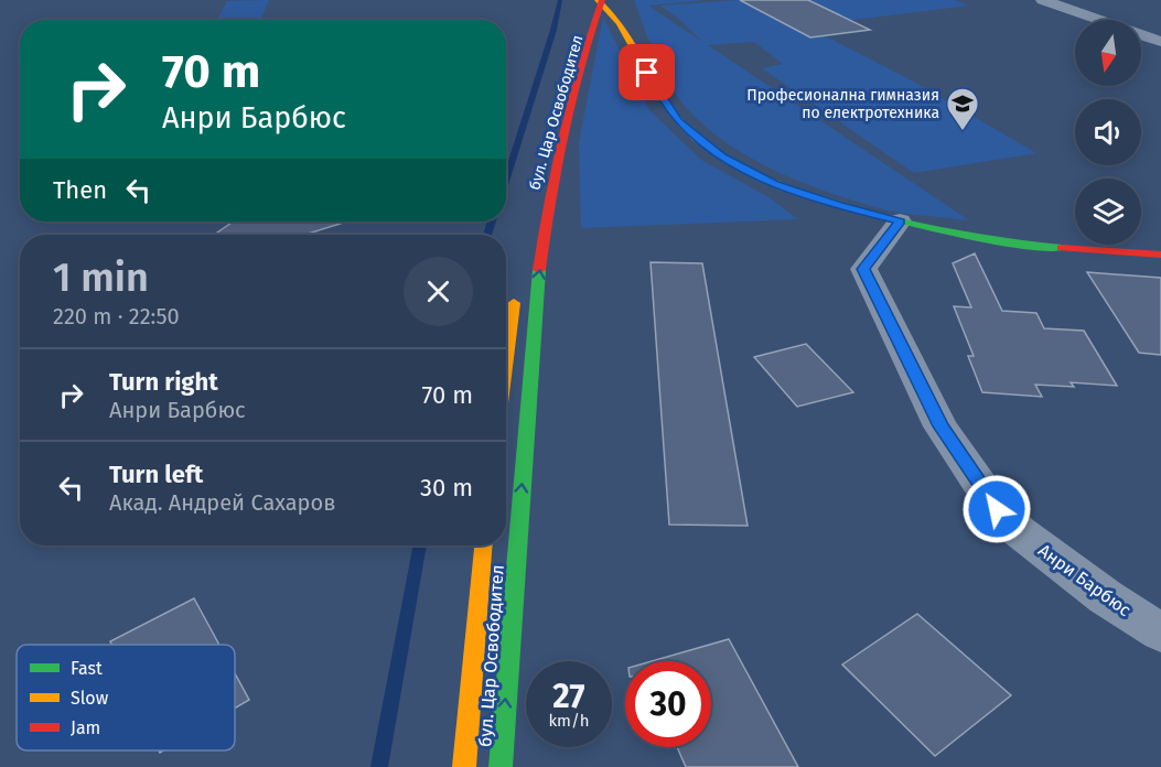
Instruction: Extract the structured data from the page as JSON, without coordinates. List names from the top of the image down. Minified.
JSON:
{"streets":{"main road":["бул. Цар Освободител"],"street":["Анри Барбюс"]},"places":{"school or university":["Професионална гимназия по електротехника"]},"legend":["Fast","Slow","Jam"],"north":"bottom","page":{"turn":["70 m","Анри Барбюс"],"then":"Then","heading":["1 min","220 m · 22:50"],"list":[{"name":"Turn right","note":"Анри Барбюс","value":"70 m"},{"name":"Turn left","note":"Акад. Андрей Сахаров","value":"30 m"}],"speed":"27 km/h","limit":"30"}}
